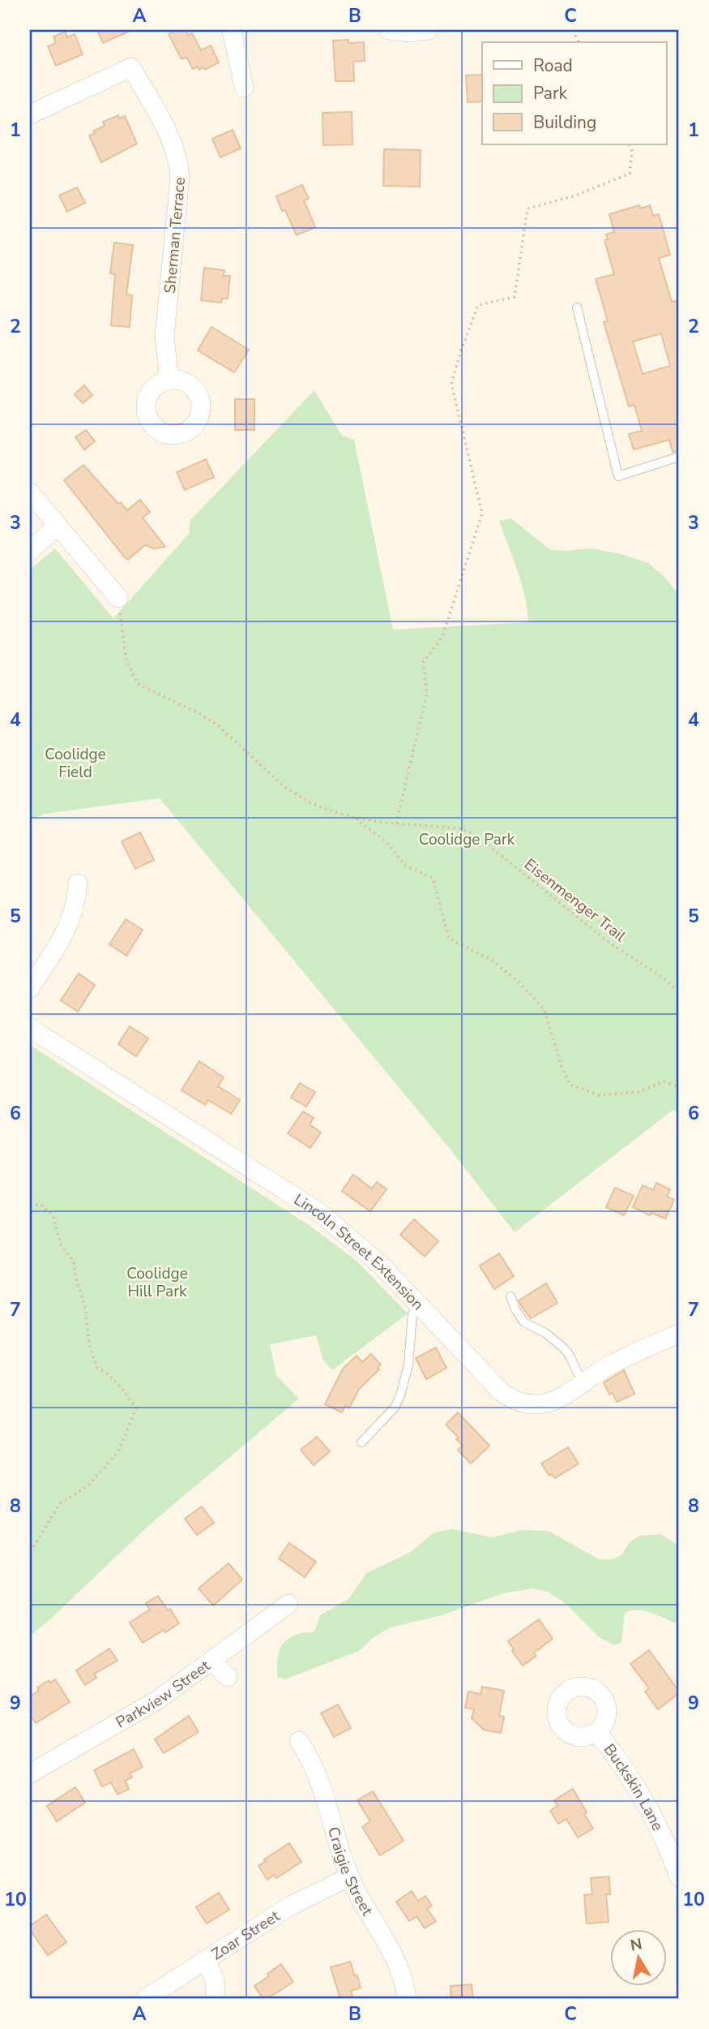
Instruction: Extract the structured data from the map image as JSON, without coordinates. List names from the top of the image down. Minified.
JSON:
{"streets":{"street":["Sherman Terrace","Lincoln Street Extension","Parkview Street","Buckskin Lane","Craigie Street","Zoar Street"],"path":["Eisenmenger Trail"]},"crossings":[["Craigie Street","Zoar Street"]],"parks":["Coolidge Field","Coolidge Park","Coolidge Hill Park"],"legend":["Road","Park","Building"],"north":"top","grid":{"columns":["A","B","C"],"rows":["1","2","3","4","5","6","7","8","9","10"]}}
